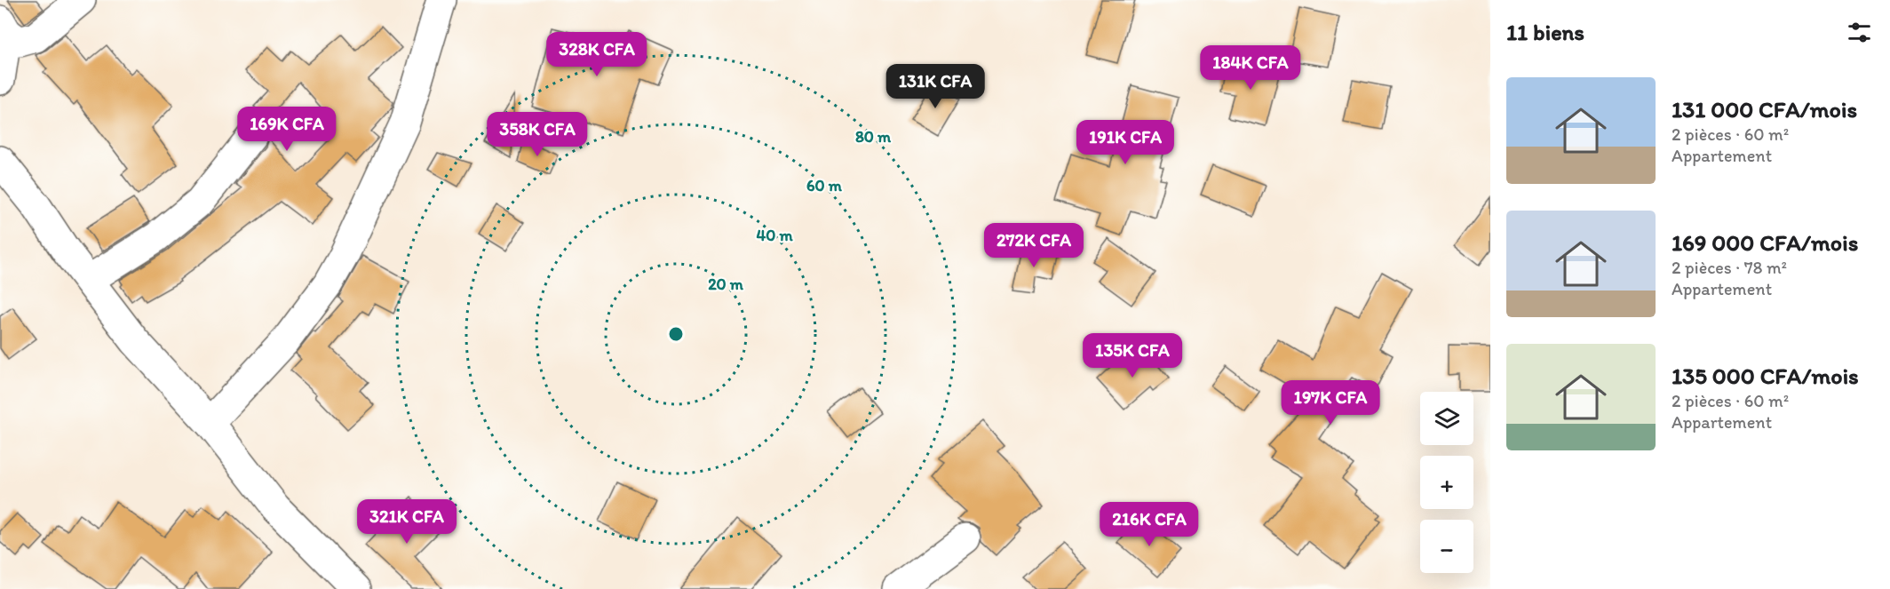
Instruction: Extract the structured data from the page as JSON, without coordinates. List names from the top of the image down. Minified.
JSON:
{"page":{"heading":"11 biens","price":["328K CFA","184K CFA","131K CFA","169K CFA","358K CFA","191K CFA","272K CFA","135K CFA","197K CFA","321K CFA","216K CFA"],"list":[{"name":"131 000 CFA/mois","note":"2 pièces · 60 m² · Appartement"},{"name":"169 000 CFA/mois","note":"2 pièces · 78 m² · Appartement"},{"name":"135 000 CFA/mois","note":"2 pièces · 60 m² · Appartement"}],"map_buttons":["+","−"]},"rings":["80 m","60 m","40 m","20 m"]}
